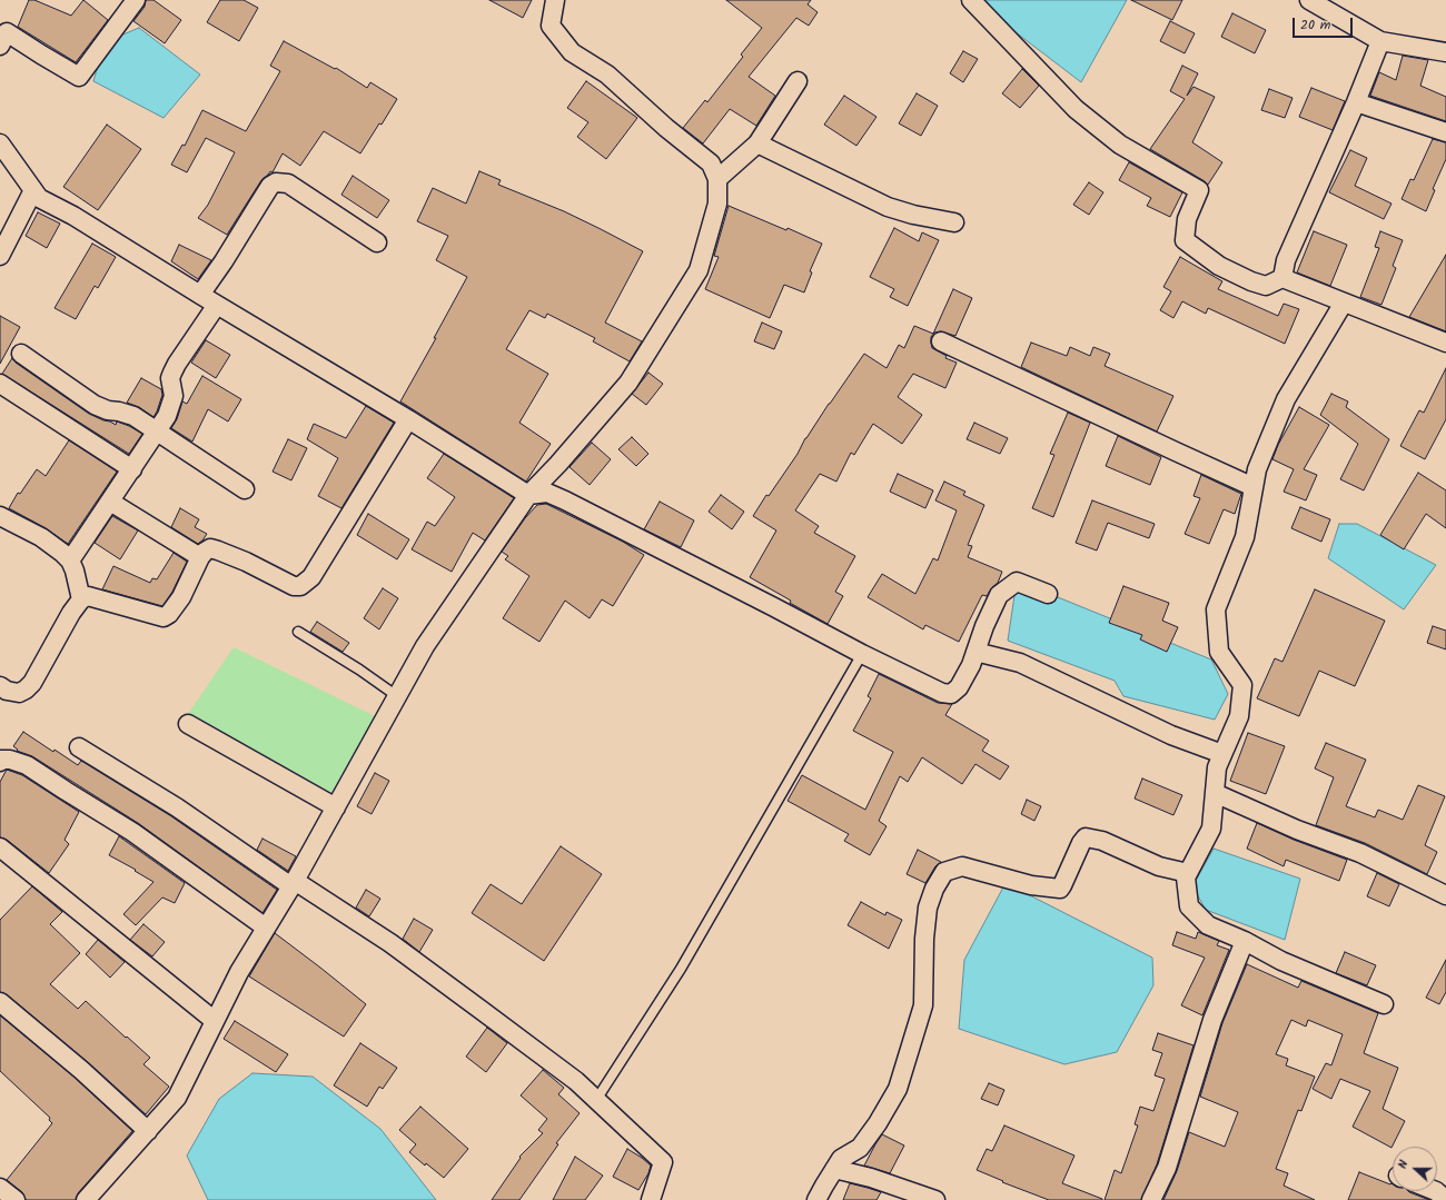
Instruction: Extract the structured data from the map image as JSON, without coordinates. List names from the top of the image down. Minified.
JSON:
{"scale_bar":"20 m","north":"left"}
